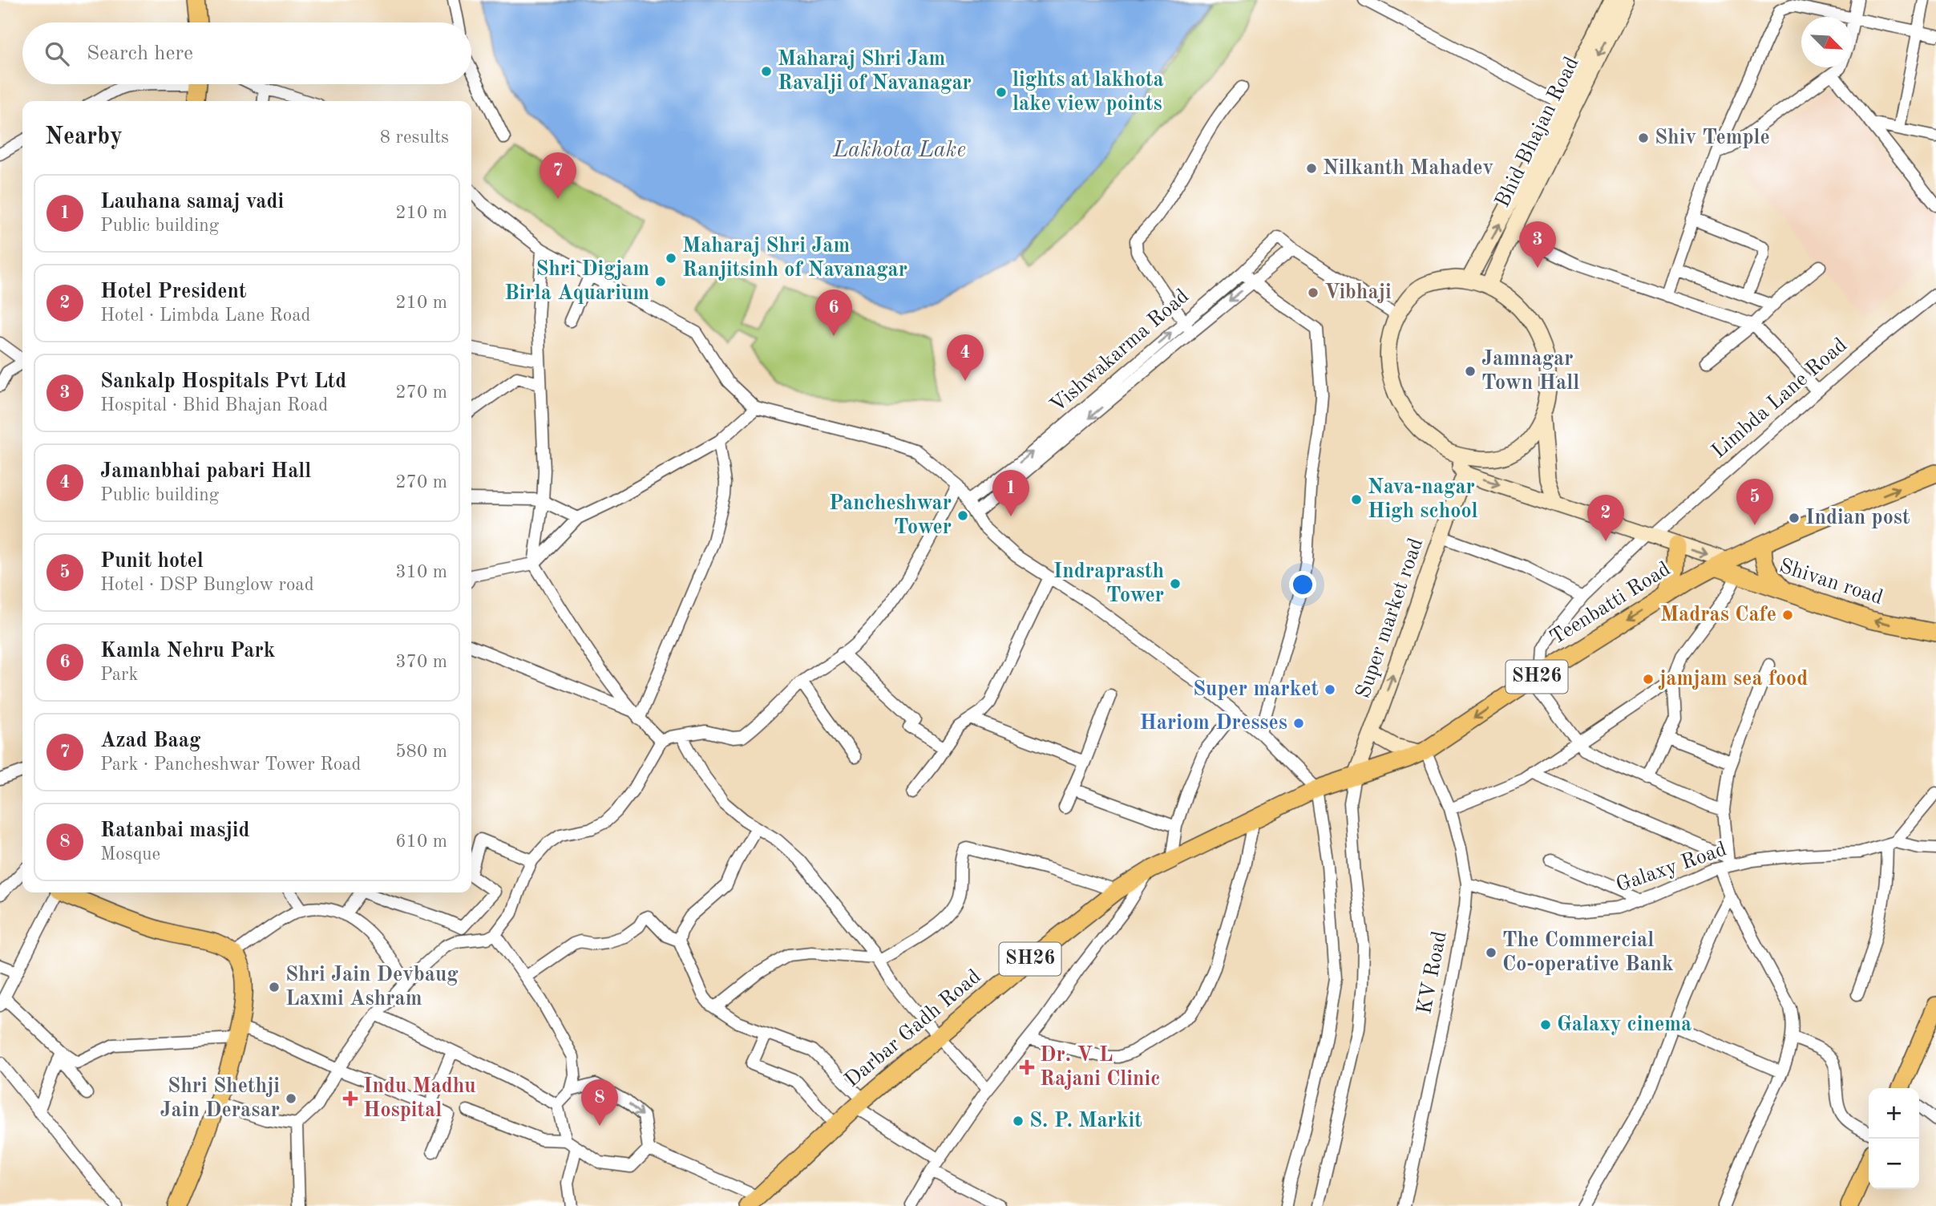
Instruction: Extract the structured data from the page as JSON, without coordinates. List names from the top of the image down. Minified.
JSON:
{"streets":{"main road":["Bhid Bhajan Road","Shivan road","Teenbatti Road","Super market road","SH26","Darbar Gadh Road"],"street":["Vishwakarma Road","Limbda Lane Road","Galaxy Road","KV Road"]},"crossings":[["Bhid Bhajan Road","Vishwakarma Road"],["Limbda Lane Road","Teenbatti Road"],["Shivan road","Teenbatti Road"],["Shivan road","SH26"],["Teenbatti Road","Super market road"],["Teenbatti Road","SH26"],["Teenbatti Road","KV Road"],["Teenbatti Road","Darbar Gadh Road"],["Super market road","Darbar Gadh Road"],["Galaxy Road","KV Road"]],"one_way":["Shivan road","Teenbatti Road","Super market road"],"water":["Lakhota Lake"],"places":{"other":["Maharaj Shri Jam Ravalji of Navanagar","lights at lakhota lake view points","Shiv Temple","Nilkanth Mahadev","Maharaj Shri Jam Ranjitsinh of Navanagar","Shri Digjam Birla Aquarium","Vibhaji","Jamnagar Town Hall","Nava-nagar High school","Pancheshwar Tower","Indian post","Indraprasth Tower","Madras Cafe","jamjam sea food","Super market","Hariom Dresses","The Commercial Co-operative Bank","Shri Jain Devbaug Laxmi Ashram","Galaxy cinema","Shri Shethji Jain Derasar","S. P. Markit"],"health":["Dr. V L Rajani Clinic","Indu Madhu Hospital"]},"north":"bottom right","page":{"search":"Search here","heading":["Nearby","8 results"],"pins":["7","3","6","4","1","5","2","8"],"list":[{"mark":"1","name":"Lauhana samaj vadi","note":"Public building","value":"210 m"},{"mark":"2","name":"Hotel President","note":"Hotel · Limbda Lane Road","value":"210 m"},{"mark":"3","name":"Sankalp Hospitals Pvt Ltd","note":"Hospital · Bhid Bhajan Road","value":"270 m"},{"mark":"4","name":"Jamanbhai pabari Hall","note":"Public building","value":"270 m"},{"mark":"5","name":"Punit hotel","note":"Hotel · DSP Bunglow road","value":"310 m"},{"mark":"6","name":"Kamla Nehru Park","note":"Park","value":"370 m"},{"mark":"7","name":"Azad Baag","note":"Park · Pancheshwar Tower Road","value":"580 m"},{"mark":"8","name":"Ratanbai masjid","note":"Mosque","value":"610 m"}],"map_buttons":["+","−"]}}
